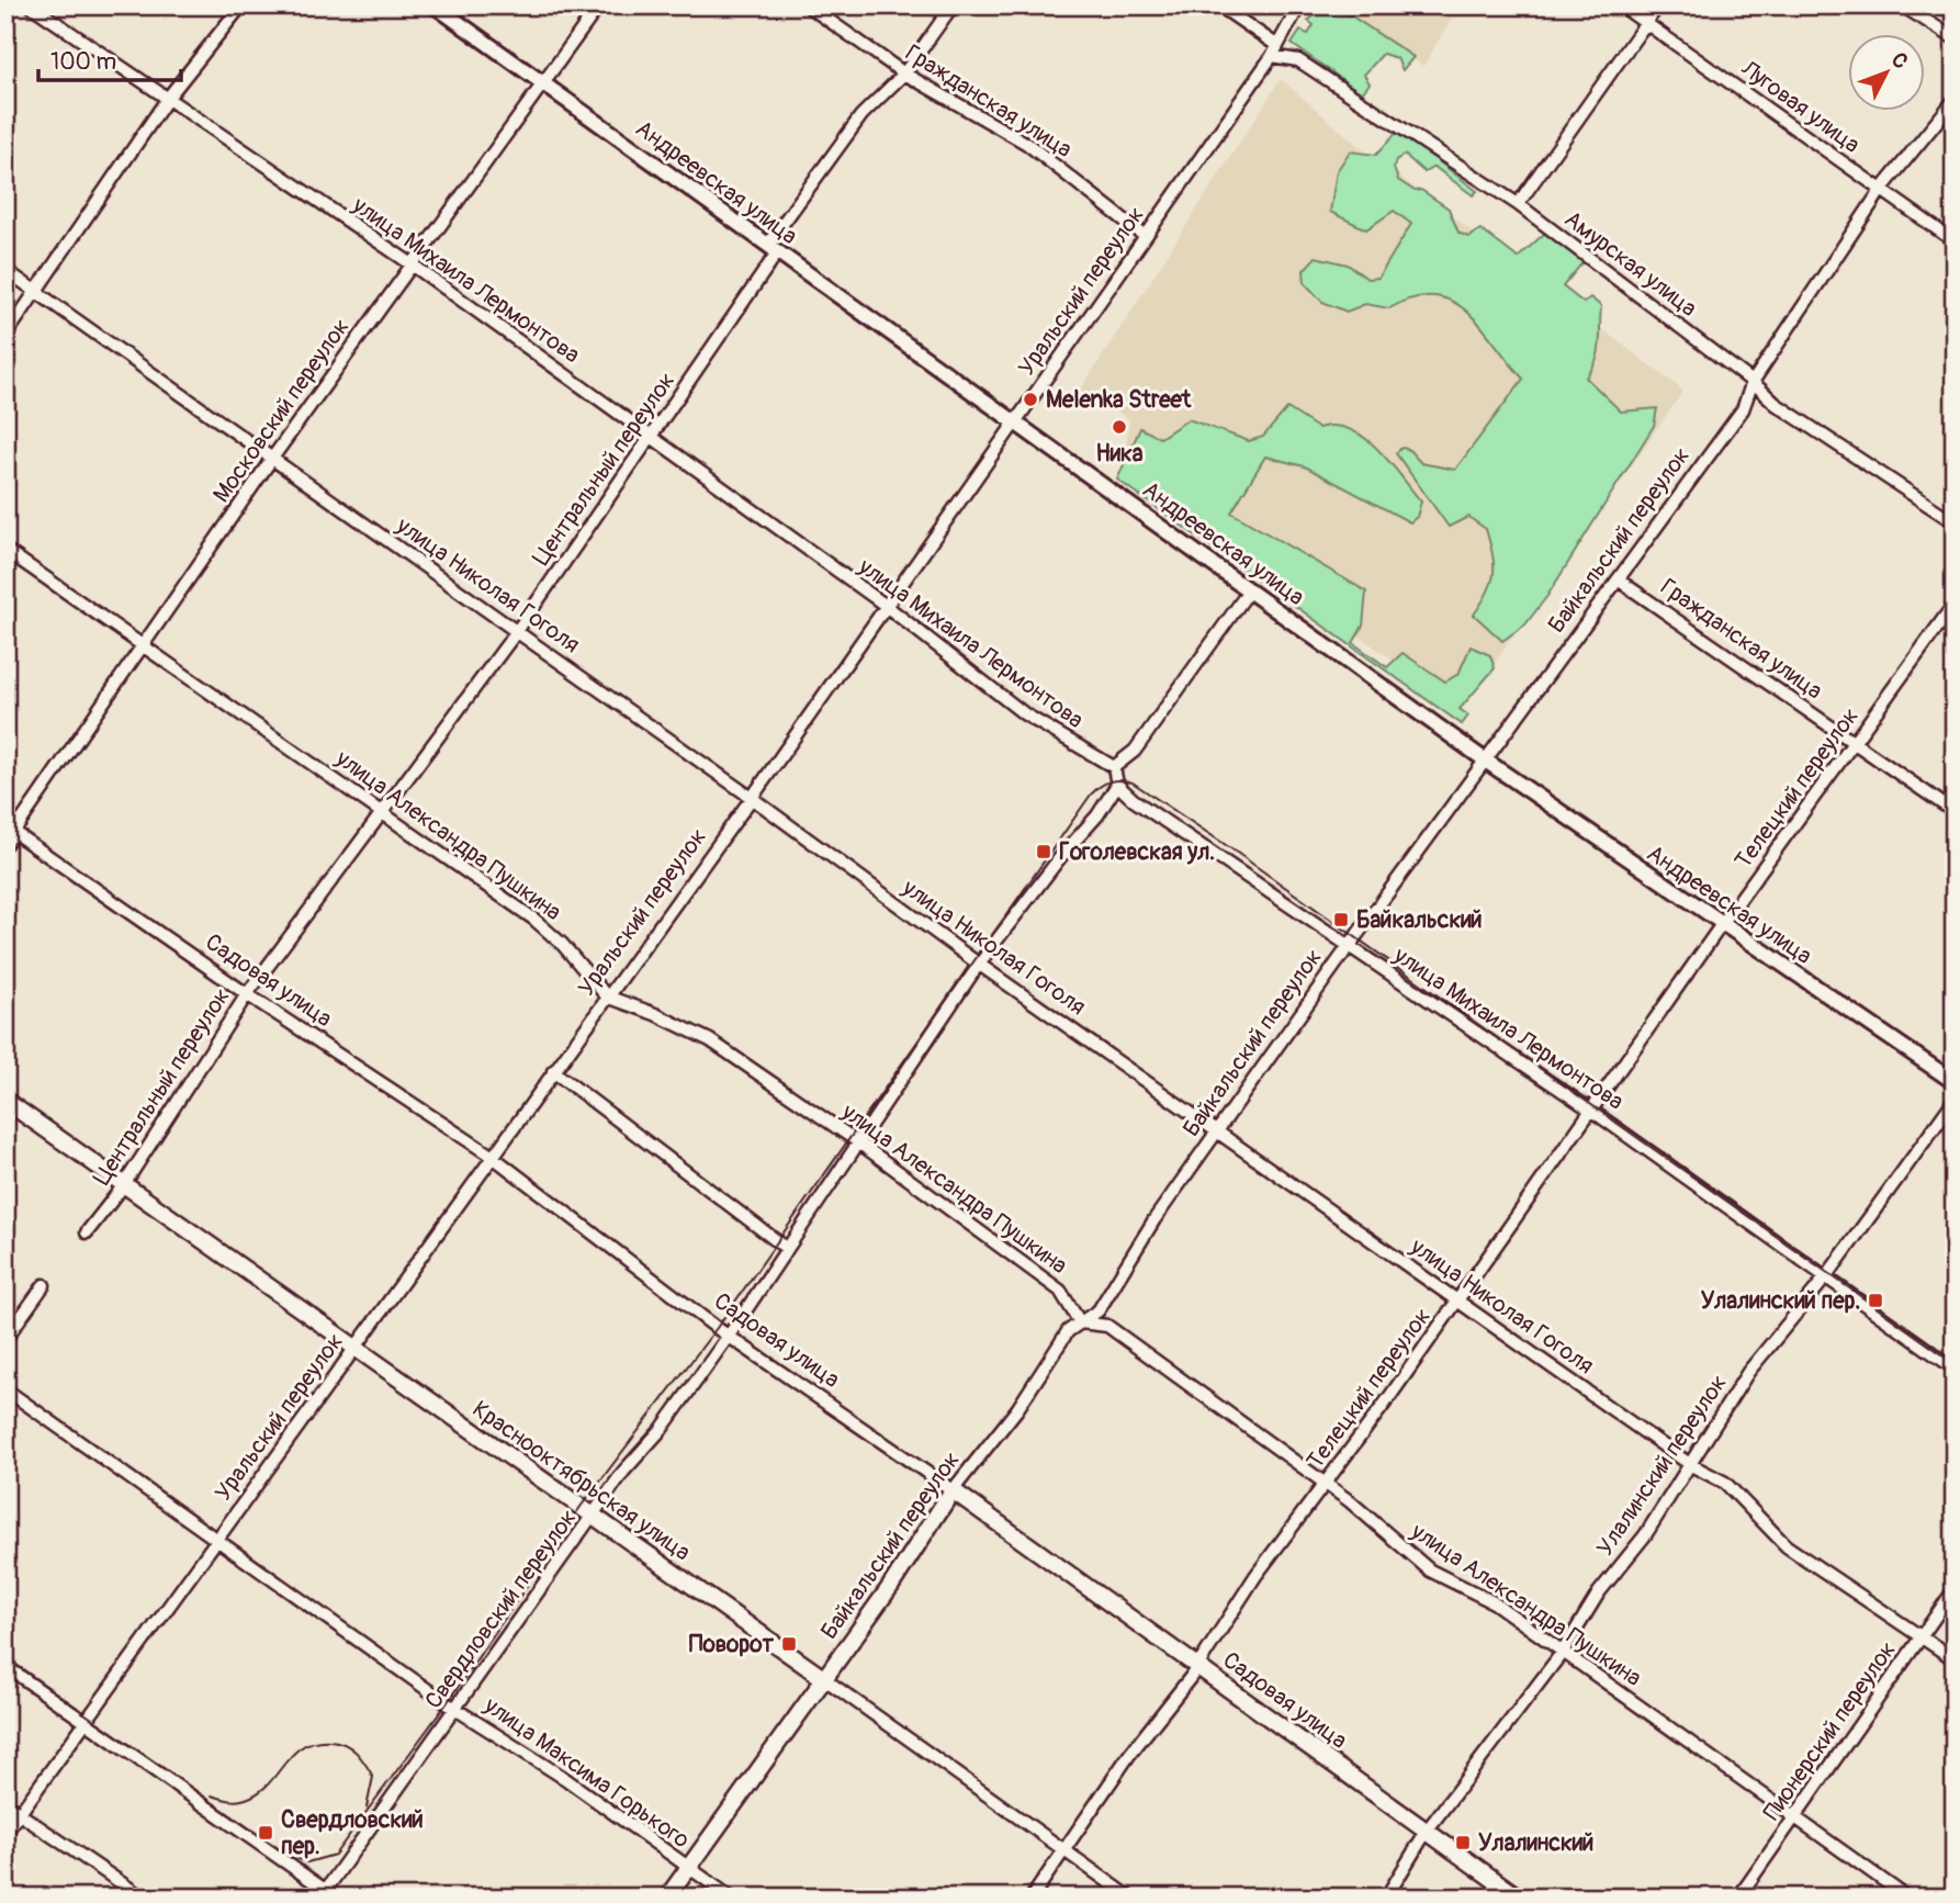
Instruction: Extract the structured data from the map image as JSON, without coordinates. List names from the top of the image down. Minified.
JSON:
{"streets":{"main road":["Байкальский переулок","Садовая улица","Краснооктябрьская улица"],"street":["Гражданская улица","Луговая улица","Андреевская улица","Амурская улица","улица Михаила Лермонтова","Уральский переулок","Московский переулок","Центральный переулок","улица Николая Гоголя","Телецкий переулок","улица Александра Пушкина","Улалинский переулок","Свердловский переулок","Пионерский переулок","улица Максима Горького"]},"crossings":[["Гражданская улица","Уральский переулок"],["Гражданская улица","Центральный переулок"],["Гражданская улица","Байкальский переулок"],["Гражданская улица","Телецкий переулок"],["Луговая улица","Байкальский переулок"],["Андреевская улица","Уральский переулок"],["Андреевская улица","Московский переулок"],["Андреевская улица","Центральный переулок"],["Андреевская улица","Байкальский переулок"],["Андреевская улица","Телецкий переулок"],["Амурская улица","Уральский переулок"],["Амурская улица","Байкальский переулок"],["улица Михаила Лермонтова","Уральский переулок"],["улица Михаила Лермонтова","Московский переулок"],["улица Михаила Лермонтова","Центральный переулок"],["улица Михаила Лермонтова","Байкальский переулок"],["улица Михаила Лермонтова","Телецкий переулок"],["улица Михаила Лермонтова","Улалинский переулок"],["улица Михаила Лермонтова","Свердловский переулок"],["Уральский переулок","улица Николая Гоголя"],["Уральский переулок","улица Александра Пушкина"],["Уральский переулок","Садовая улица"],["Уральский переулок","Краснооктябрьская улица"],["Уральский переулок","улица Максима Горького"],["Московский переулок","улица Николая Гоголя"],["Московский переулок","улица Александра Пушкина"],["Московский переулок","Садовая улица"],["Центральный переулок","улица Николая Гоголя"],["Центральный переулок","улица Александра Пушкина"],["Центральный переулок","Садовая улица"],["Центральный переулок","Краснооктябрьская улица"],["Байкальский переулок","улица Николая Гоголя"],["Байкальский переулок","улица Александра Пушкина"],["Байкальский переулок","Садовая улица"],["Байкальский переулок","Краснооктябрьская улица"],["Байкальский переулок","улица Максима Горького"],["улица Николая Гоголя","Телецкий переулок"],["улица Николая Гоголя","Улалинский переулок"],["улица Николая Гоголя","Свердловский переулок"],["улица Николая Гоголя","Пионерский переулок"],["Телецкий переулок","улица Александра Пушкина"],["Телецкий переулок","Садовая улица"],["Телецкий переулок","Краснооктябрьская улица"],["улица Александра Пушкина","Улалинский переулок"],["улица Александра Пушкина","Свердловский переулок"],["улица Александра Пушкина","Пионерский переулок"],["Садовая улица","Улалинский переулок"],["Садовая улица","Свердловский переулок"],["Краснооктябрьская улица","Свердловский переулок"],["Свердловский переулок","улица Максима Горького"]],"places":{"other":["Melenka Street","Ника"],"transit":["Гоголевская ул.","Байкальский","Улалинский пер.","Поворот","Свердловский пер.","Улалинский"]},"scale_bar":"100 m","north":"top right"}
